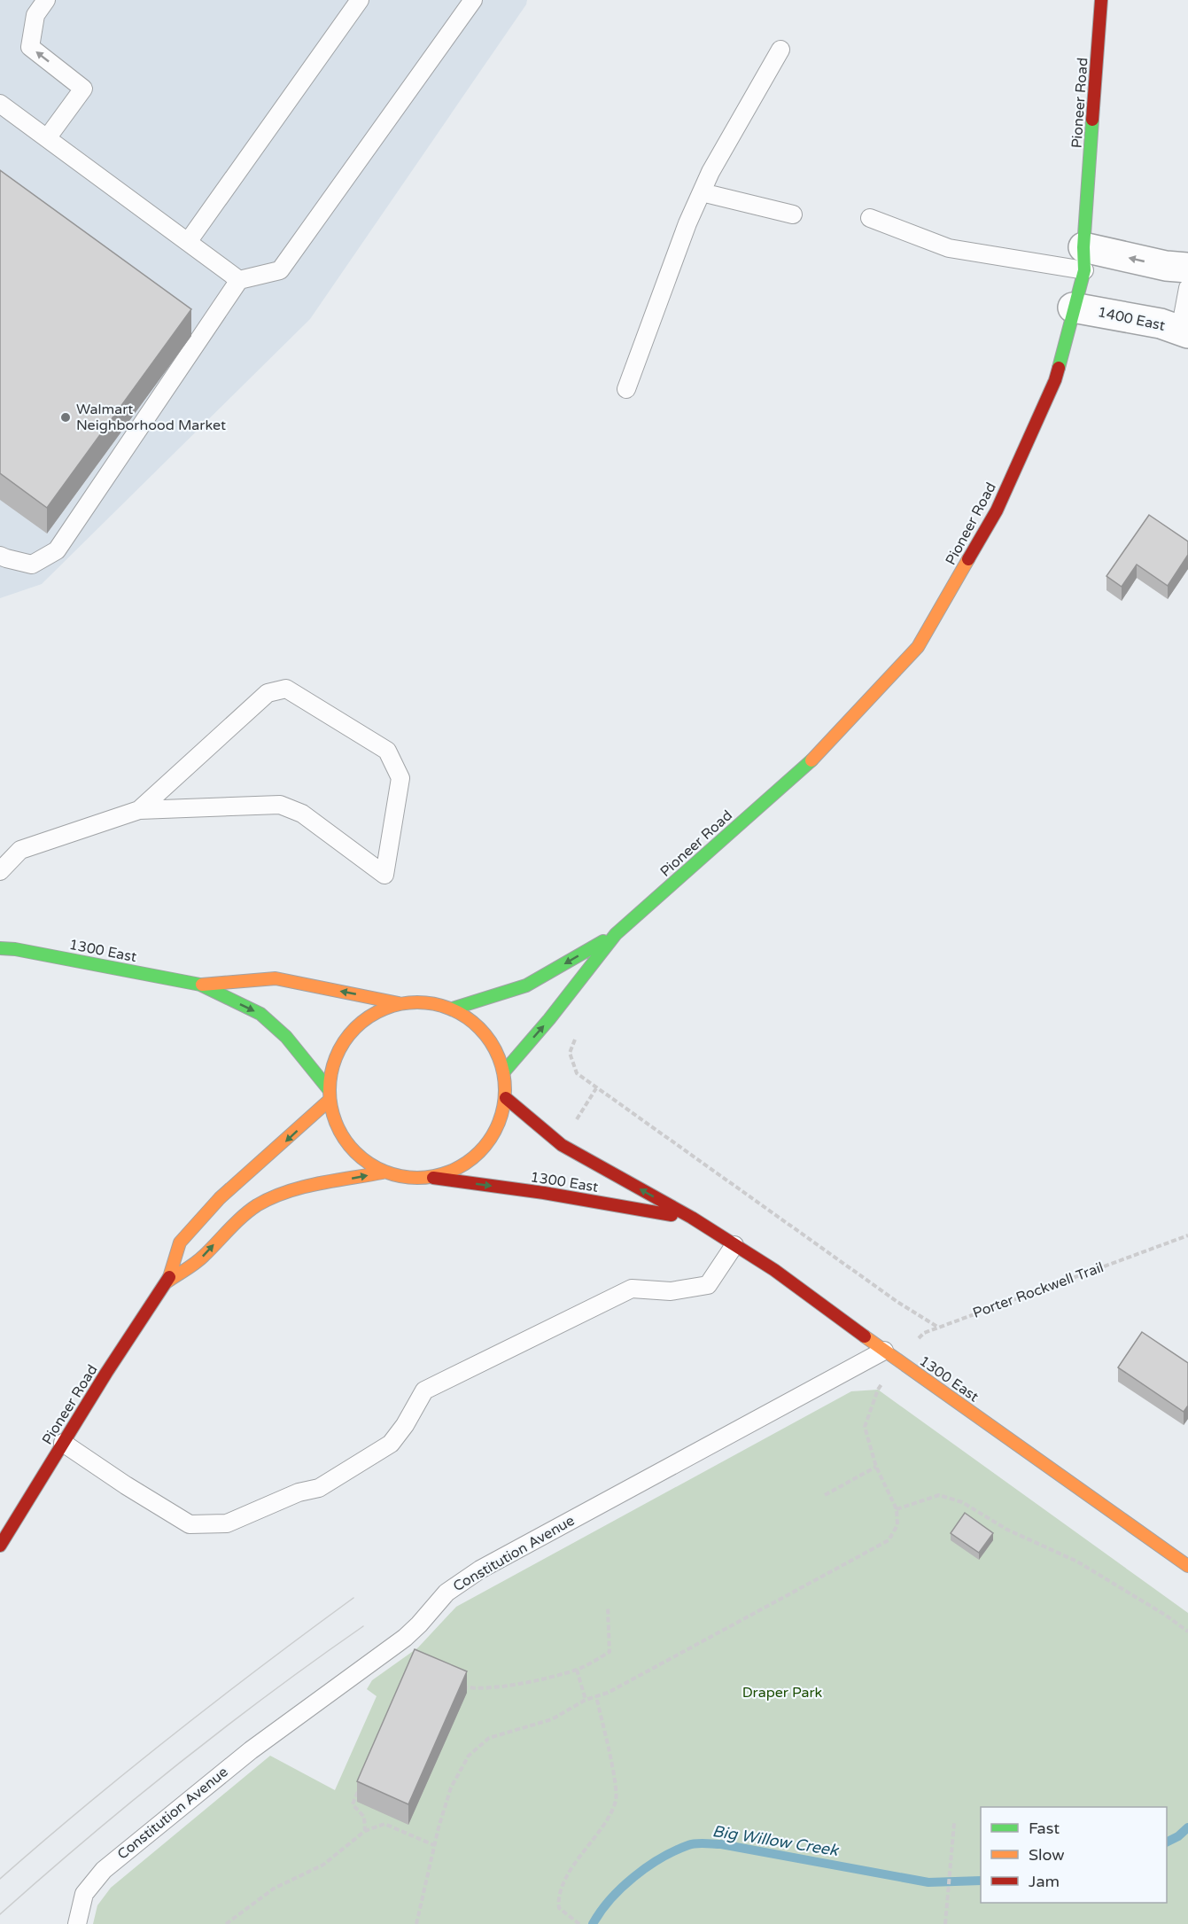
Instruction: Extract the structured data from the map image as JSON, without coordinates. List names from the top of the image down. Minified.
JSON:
{"streets":{"street":["Pioneer Road","1400 East","1300 East"],"lane":["Constitution Avenue"],"path":["Porter Rockwell Trail"]},"crossings":[["Pioneer Road","1400 East"],["Pioneer Road","1300 East"],["1300 East","Porter Rockwell Trail"],["1300 East","Constitution Avenue"]],"water":["Big Willow Creek"],"parks":["Draper Park"],"places":["Walmart Neighborhood Market"],"legend":["Fast","Slow","Jam"]}
